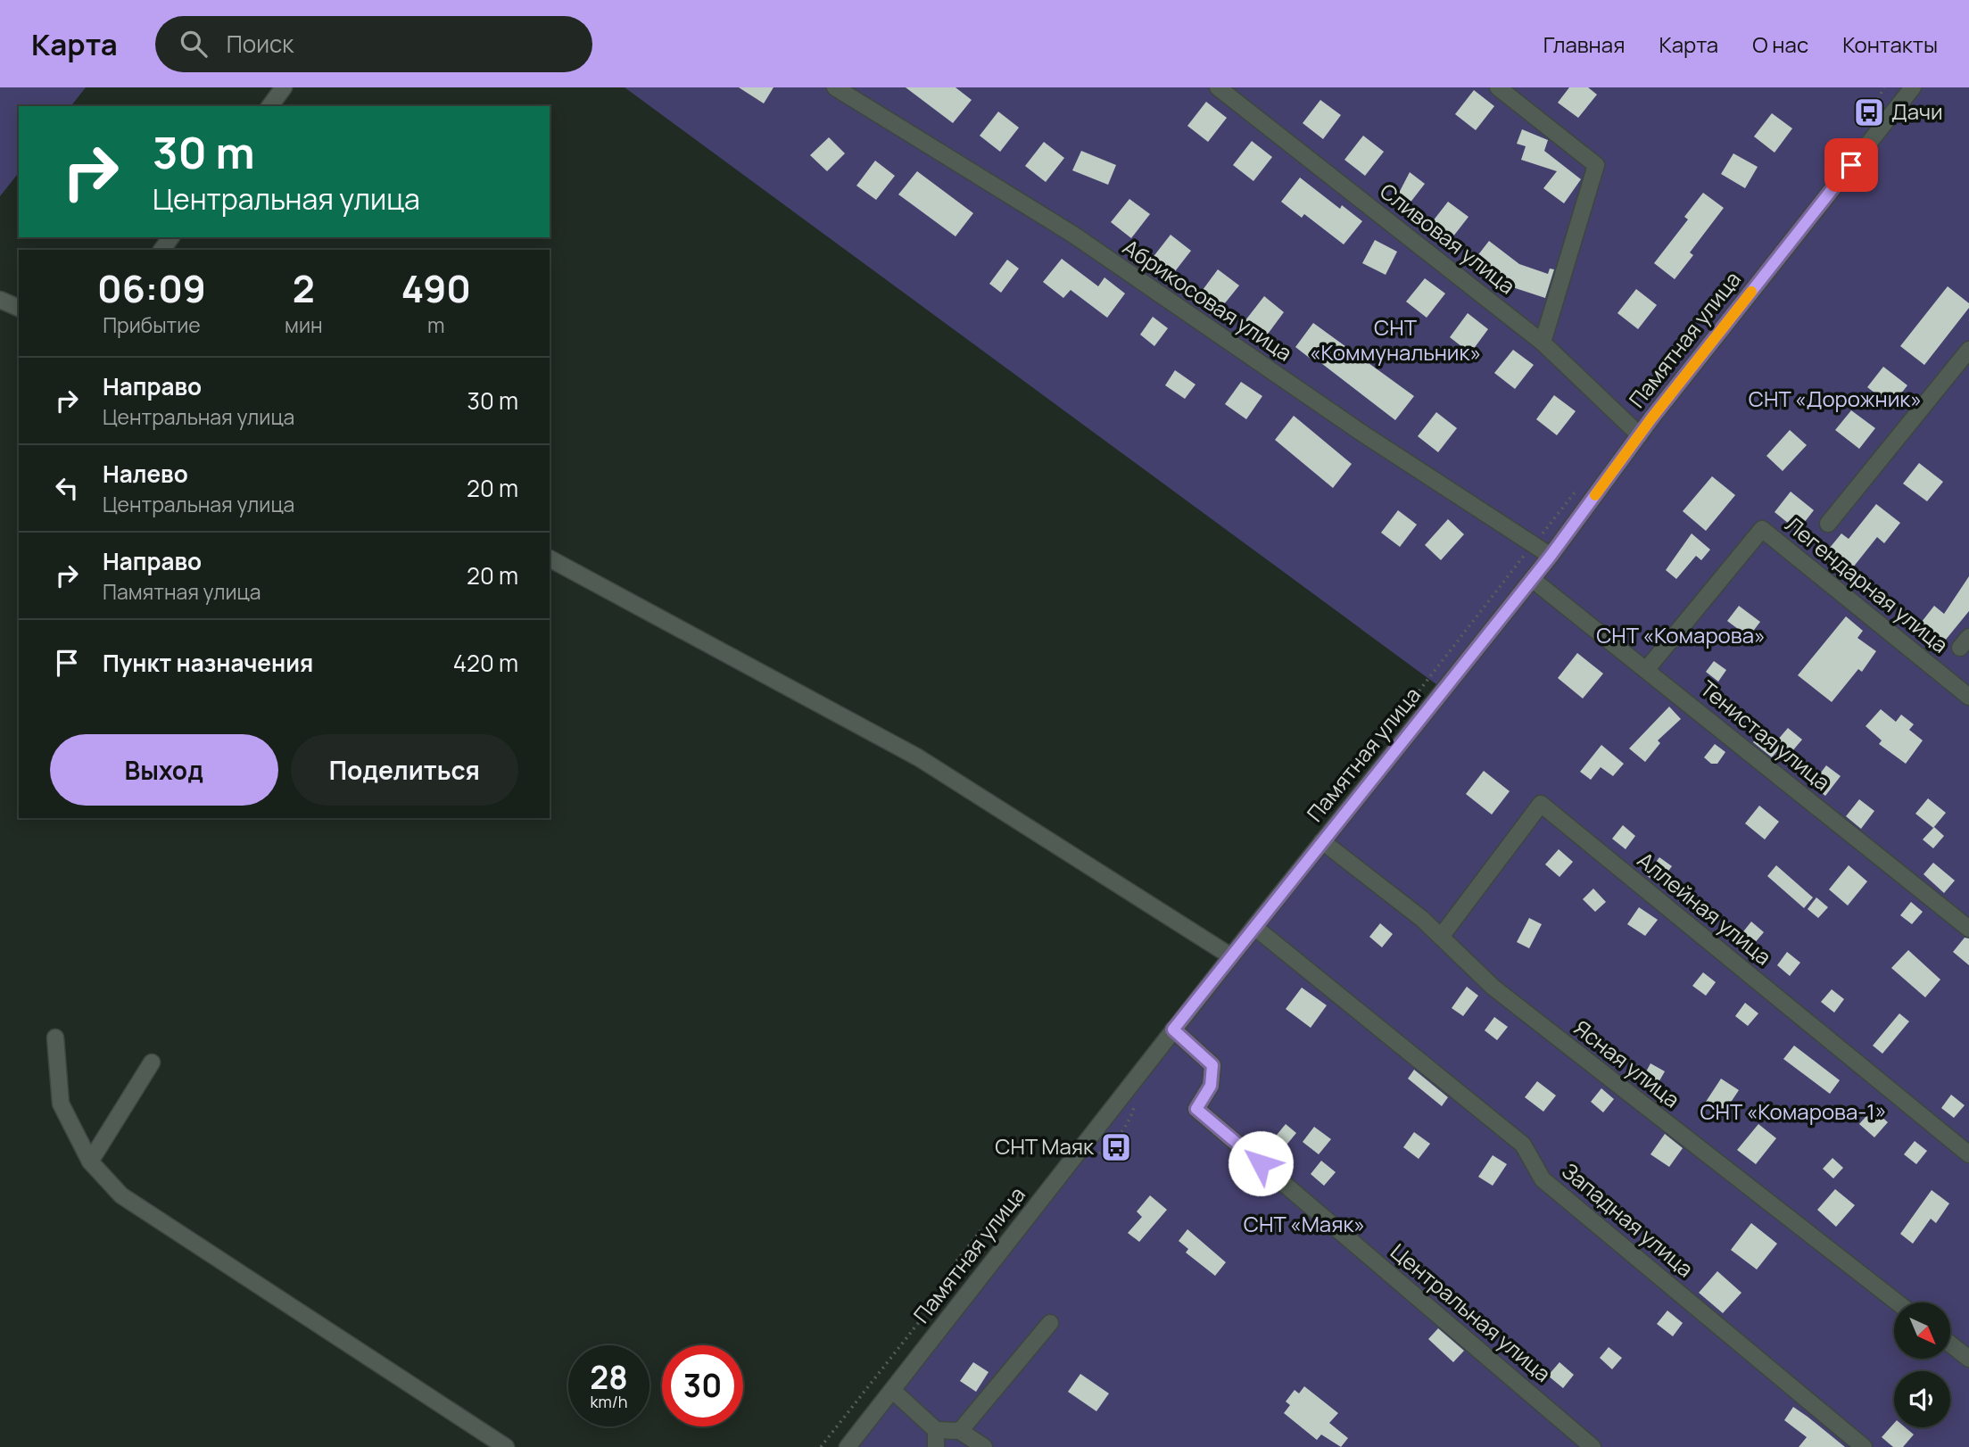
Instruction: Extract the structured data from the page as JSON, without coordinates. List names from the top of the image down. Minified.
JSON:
{"streets":{"street":["Сливовая улица","Абрикосовая улица","Памятная улица","Легендарная улица","Тенистая улица","Аллейная улица","Ясная улица","Западная улица","Центральная улица"]},"crossings":[["Сливовая улица","Памятная улица"],["Абрикосовая улица","Памятная улица"],["Памятная улица","Тенистая улица"],["Памятная улица","Ясная улица"],["Памятная улица","Западная улица"],["Памятная улица","Центральная улица"],["Легендарная улица","Тенистая улица"],["Аллейная улица","Ясная улица"]],"parks":["СНТ «Коммунальник»","СНТ «Дорожник»","СНТ «Комарова»","СНТ «Комарова-1»","СНТ «Маяк»"],"places":{"bus stop":["Дачи","СНТ Маяк"]},"north":"bottom right","page":{"header":"Карта","search":"Поиск","nav":["Главная","Карта","О нас","Контакты"],"turn":["30 m","Центральная улица"],"eta":["06:09","Прибытие","2","мин","490","m"],"list":[{"name":"Направо","note":"Центральная улица","value":"30 m"},{"name":"Налево","note":"Центральная улица","value":"20 m"},{"name":"Направо","note":"Памятная улица","value":"20 m"},{"name":"Пункт назначения","value":"420 m"}],"buttons":["Выход","Поделиться"],"speed":"28 km/h","limit":"30"}}
